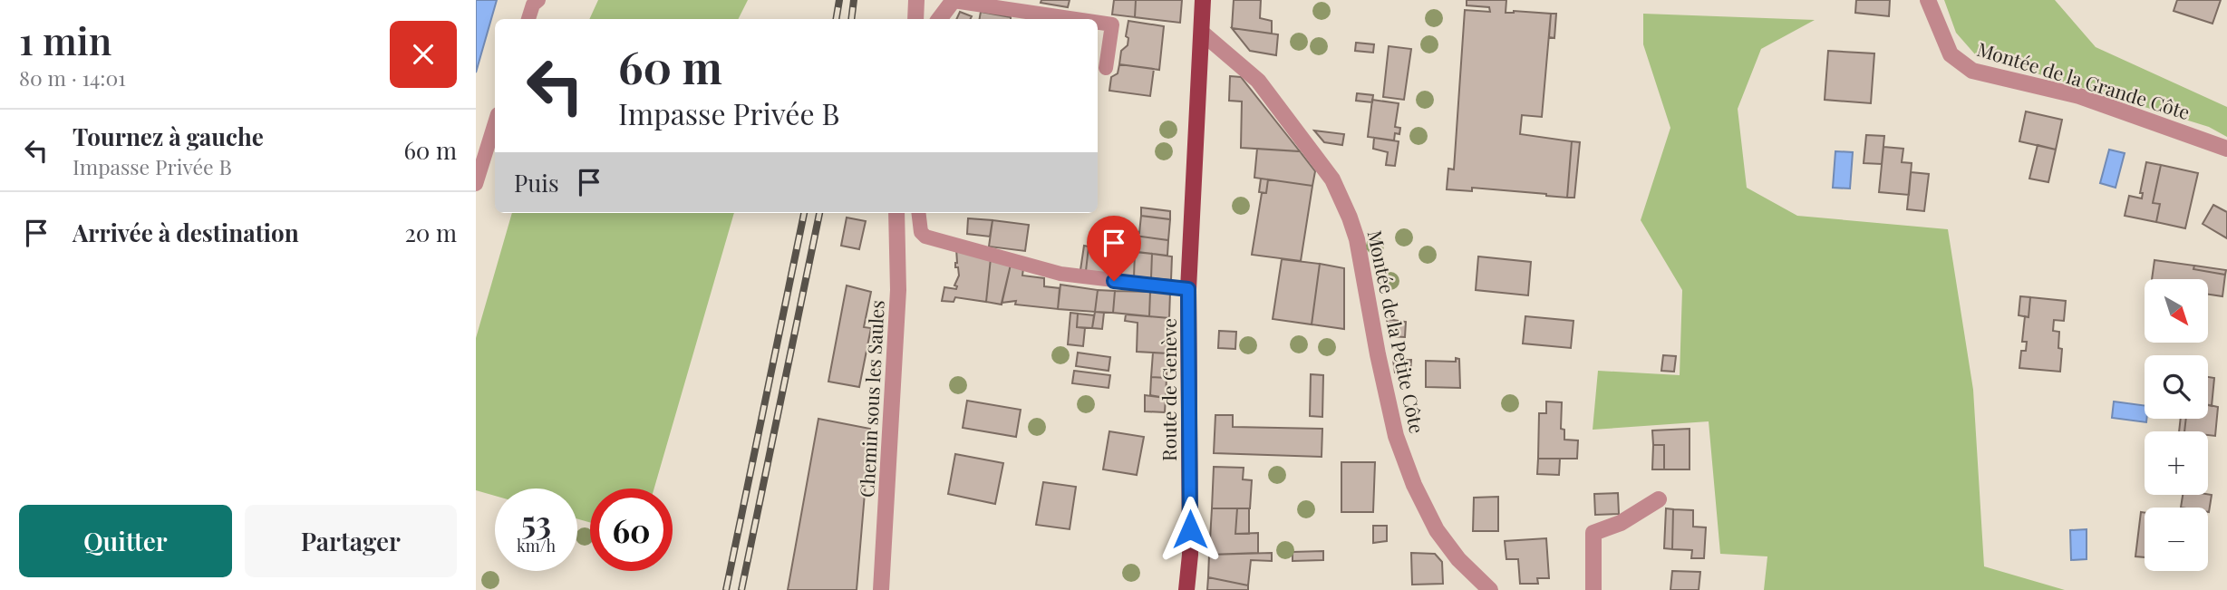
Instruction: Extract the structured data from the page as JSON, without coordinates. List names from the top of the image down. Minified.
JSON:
{"streets":{"main road":["Route de Genève"],"street":["Montée de la Grande Côte","Montée de la Petite Côte","Chemin sous les Saules"]},"crossings":[["Montée de la Petite Côte","Route de Genève"]],"north":"bottom right","page":{"heading":["1 min","80 m · 14:01"],"turn":["60 m","Impasse Privée B"],"list":[{"name":"Tournez à gauche","note":"Impasse Privée B","value":"60 m"},{"name":"Arrivée à destination","value":"20 m"}],"then":"Puis","map_buttons":["+","−"],"speed":"53 km/h","limit":"60","buttons":["Quitter","Partager"]}}
